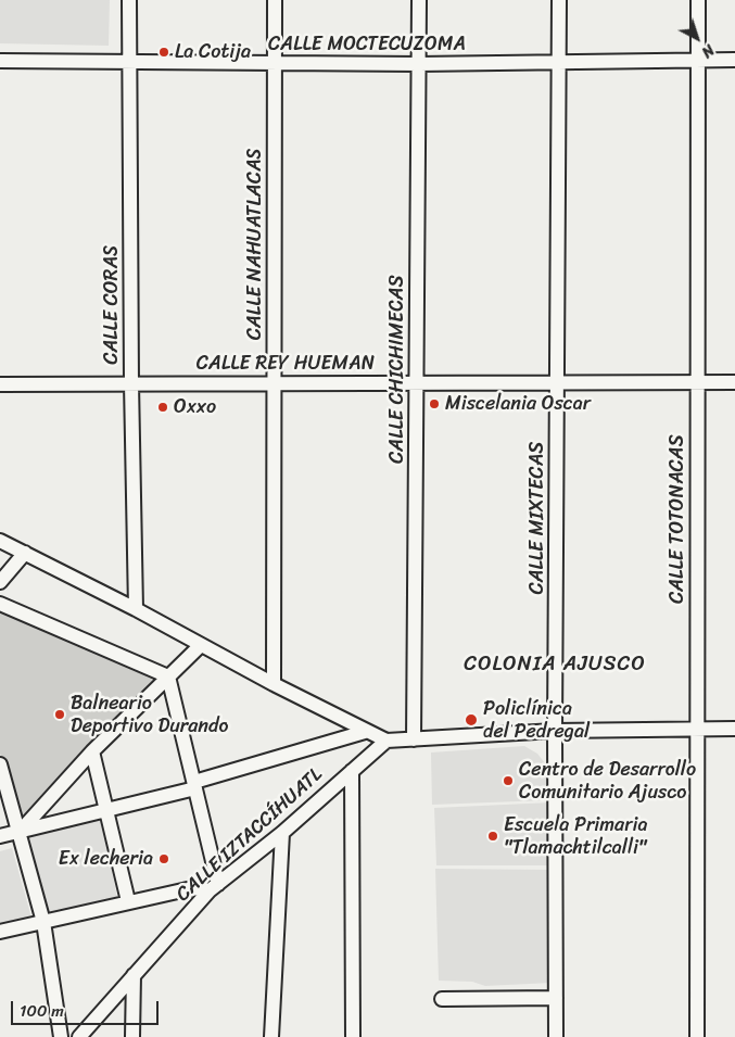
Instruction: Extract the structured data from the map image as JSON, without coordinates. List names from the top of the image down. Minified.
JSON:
{"streets":{"street":["CALLE MOCTECUZOMA","CALLE NAHUATLACAS","CALLE CORAS","CALLE REY HUEMAN","CALLE CHICHIMECAS","CALLE MIXTECAS","CALLE TOTONACAS","CALLE IZTACCÍHUATL"]},"crossings":[["CALLE MOCTECUZOMA","CALLE NAHUATLACAS"],["CALLE MOCTECUZOMA","CALLE CORAS"],["CALLE MOCTECUZOMA","CALLE CHICHIMECAS"],["CALLE MOCTECUZOMA","CALLE MIXTECAS"],["CALLE MOCTECUZOMA","CALLE TOTONACAS"],["CALLE NAHUATLACAS","CALLE REY HUEMAN"],["CALLE CORAS","CALLE REY HUEMAN"],["CALLE REY HUEMAN","CALLE CHICHIMECAS"],["CALLE REY HUEMAN","CALLE MIXTECAS"],["CALLE REY HUEMAN","CALLE TOTONACAS"]],"districts":["COLONIA AJUSCO"],"places":["La Cotija","Miscelania Oscar","Oxxo","Balneario Deportivo Durando","Policlínica del Pedregal","Centro de Desarrollo Comunitario Ajusco","Escuela Primaria \"Tlamachtilcalli\"","Ex lecheria"],"scale_bar":"100 m","north":"bottom right"}
